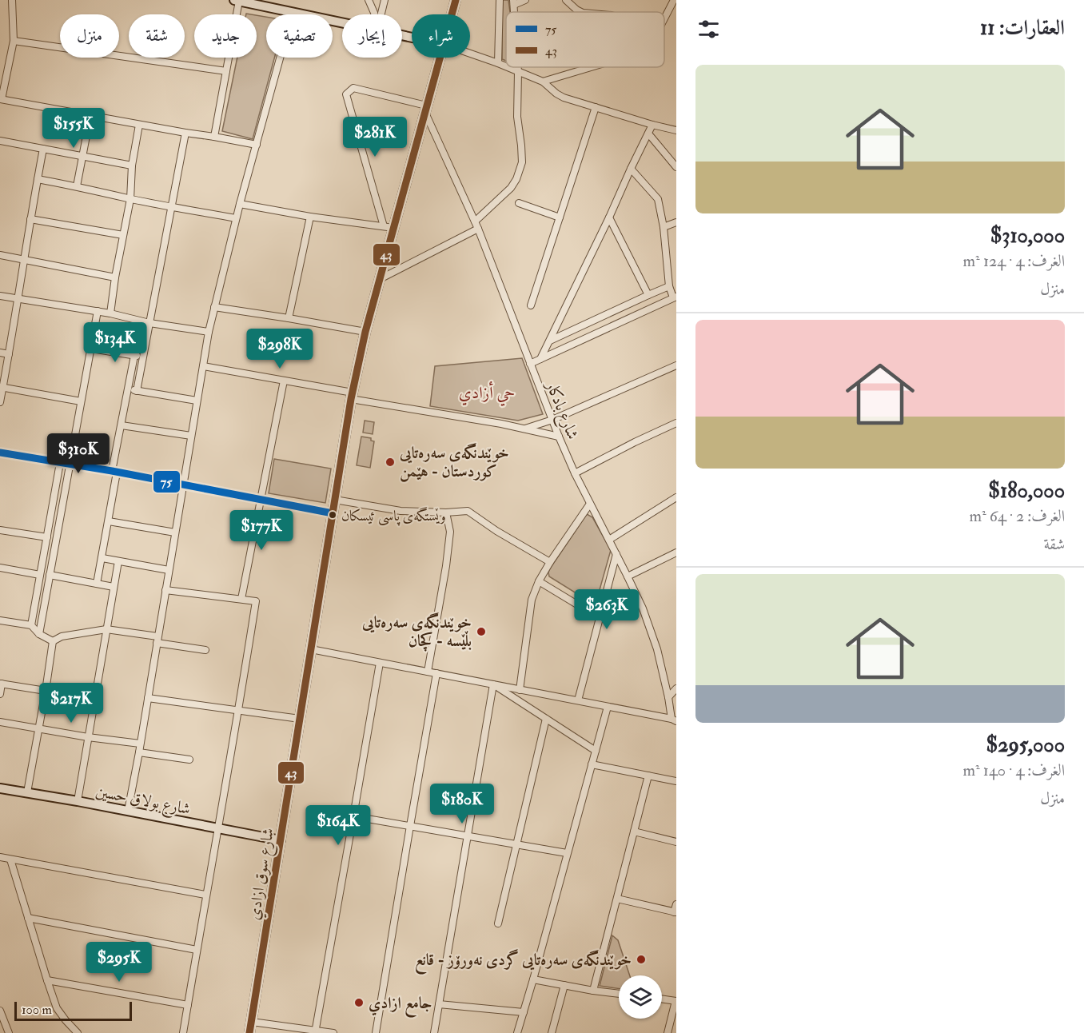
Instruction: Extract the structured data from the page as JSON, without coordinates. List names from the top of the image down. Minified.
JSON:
{"streets":{"street":["شارع بادكار","شارع بولاق حسين","شارع سوق ازادي"]},"crossings":[["شارع بادكار","شارع سوق ازادي"],["شارع بولاق حسين","شارع سوق ازادي"]],"districts":["حي أزادي"],"places":["خوێندنگەی سەرەتایی کوردستان - هێمن","وێستگەی پاسی ئیسکان","خوێندنگەی سەرەتایی بڵێسە - کچان","خوێندنگەی سەرەتایی گردی نەورۆز - قانع","جامع ازادي"],"lines":["transit line 43","transit line 75"],"legend":["75","43"],"scale_bar":"100 m","page":{"heading":"العقارات: 11","chip":["شراء","إيجار","تصفية","جديد","شقة","منزل"],"list":[{"name":"$310,000","note":"الغرف: 4 · 124 m² · منزل"},{"name":"$180,000","note":"الغرف: 2 · 64 m² · شقة"},{"name":"$295,000","note":"الغرف: 4 · 140 m² · منزل"}],"price":["$155K","$281K","$134K","$298K","$310K","$177K","$263K","$217K","$180K","$164K","$295K"],"scale":"100 m"}}
